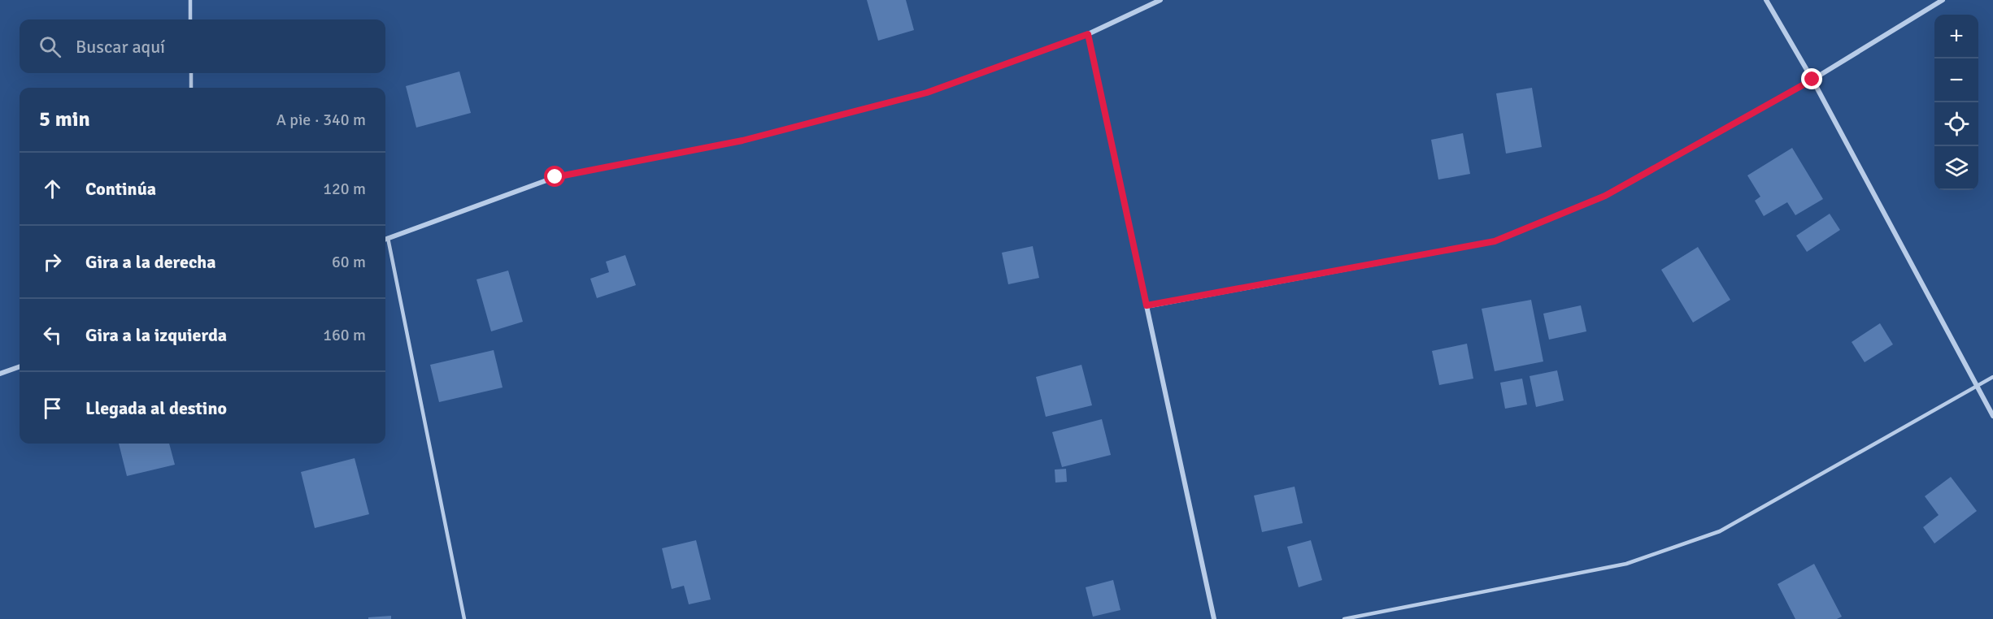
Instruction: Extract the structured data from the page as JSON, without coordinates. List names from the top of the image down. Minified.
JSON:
{"page":{"map_buttons":["+","−"],"search":"Buscar aquí","heading":["5 min","A pie · 340 m"],"list":[["Continúa","120 m"],["Gira a la derecha","60 m"],["Gira a la izquierda","160 m"],"Llegada al destino"]}}
